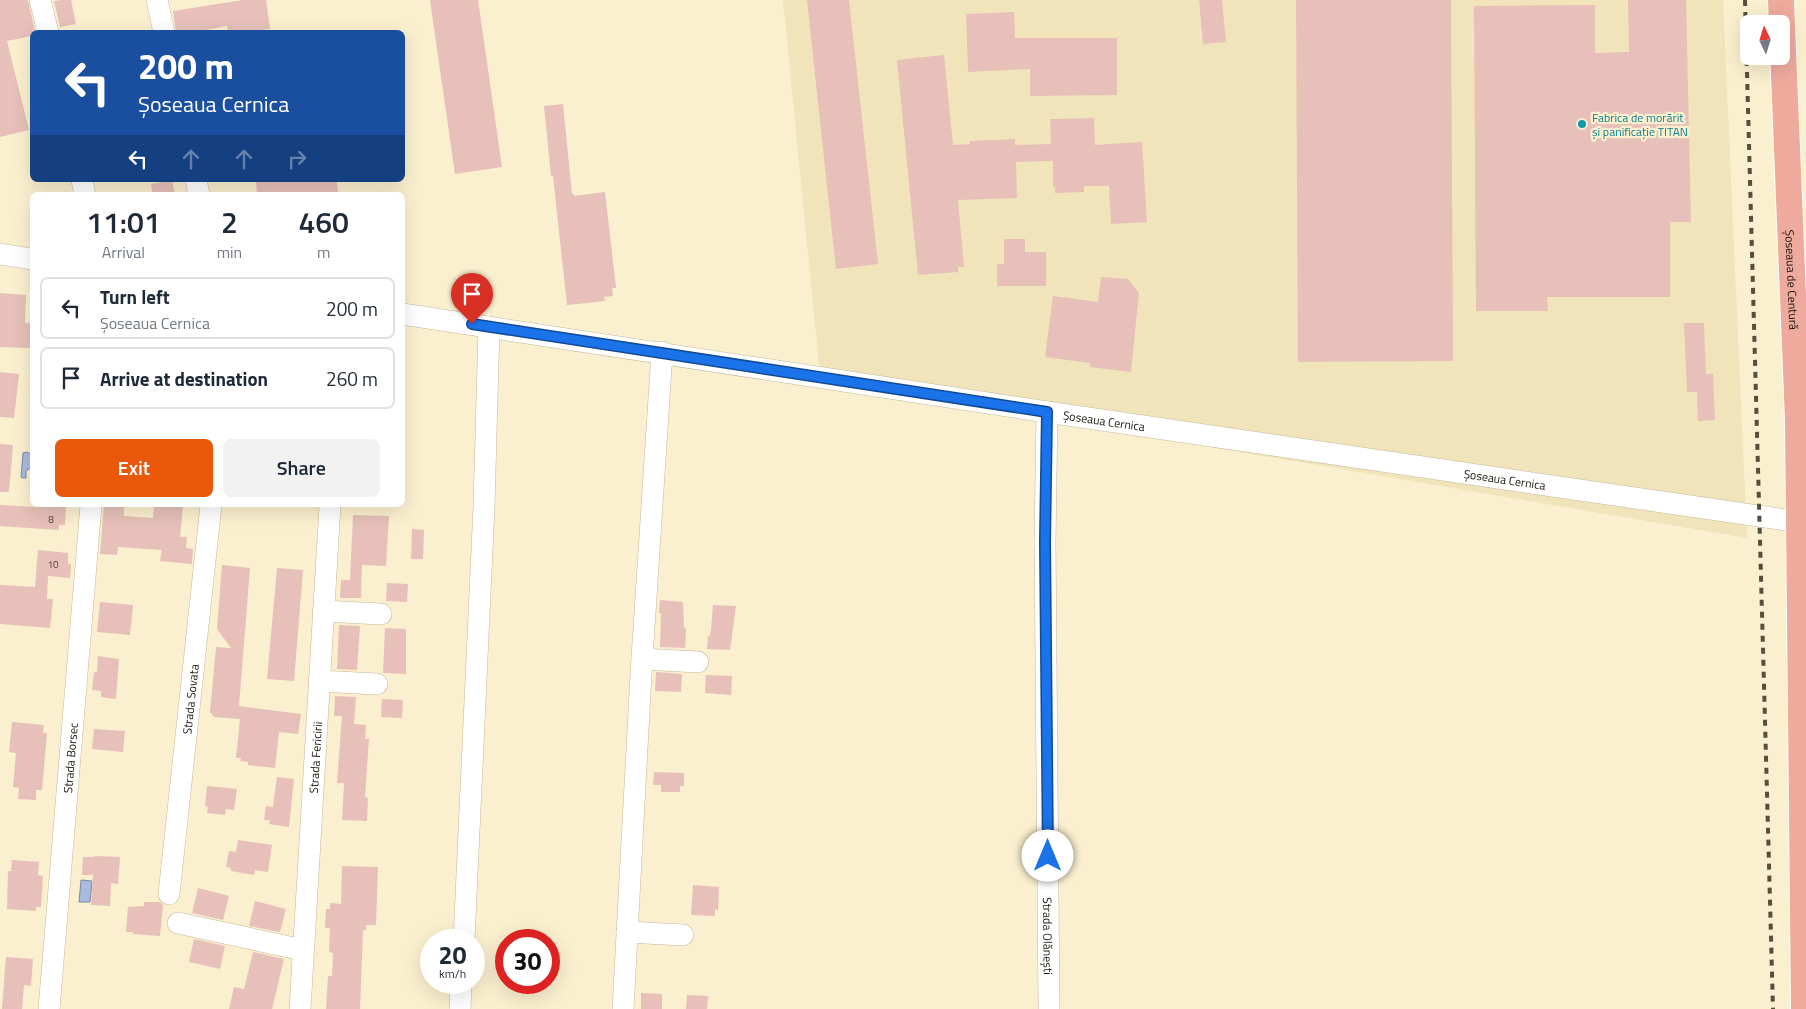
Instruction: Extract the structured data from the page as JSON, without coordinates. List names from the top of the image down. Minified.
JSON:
{"streets":{"main road":["Șoseaua de Centură"],"street":["Șoseaua Cernica","Strada Sovata","Strada Borsec","Strada Fericirii","Strada Olănești"]},"crossings":[["Șoseaua de Centură","Șoseaua Cernica"],["Șoseaua Cernica","Strada Olănești"]],"places":["Fabrica de morărit și panificație TITAN"],"house_numbers":["8","10"],"north":"top","page":{"turn":["200 m","Șoseaua Cernica"],"eta":["11:01","Arrival","2","min","460","m"],"list":[{"name":"Turn left","note":"Șoseaua Cernica","value":"200 m"},{"name":"Arrive at destination","value":"260 m"}],"buttons":["Exit","Share"],"speed":"20 km/h","limit":"30"}}
